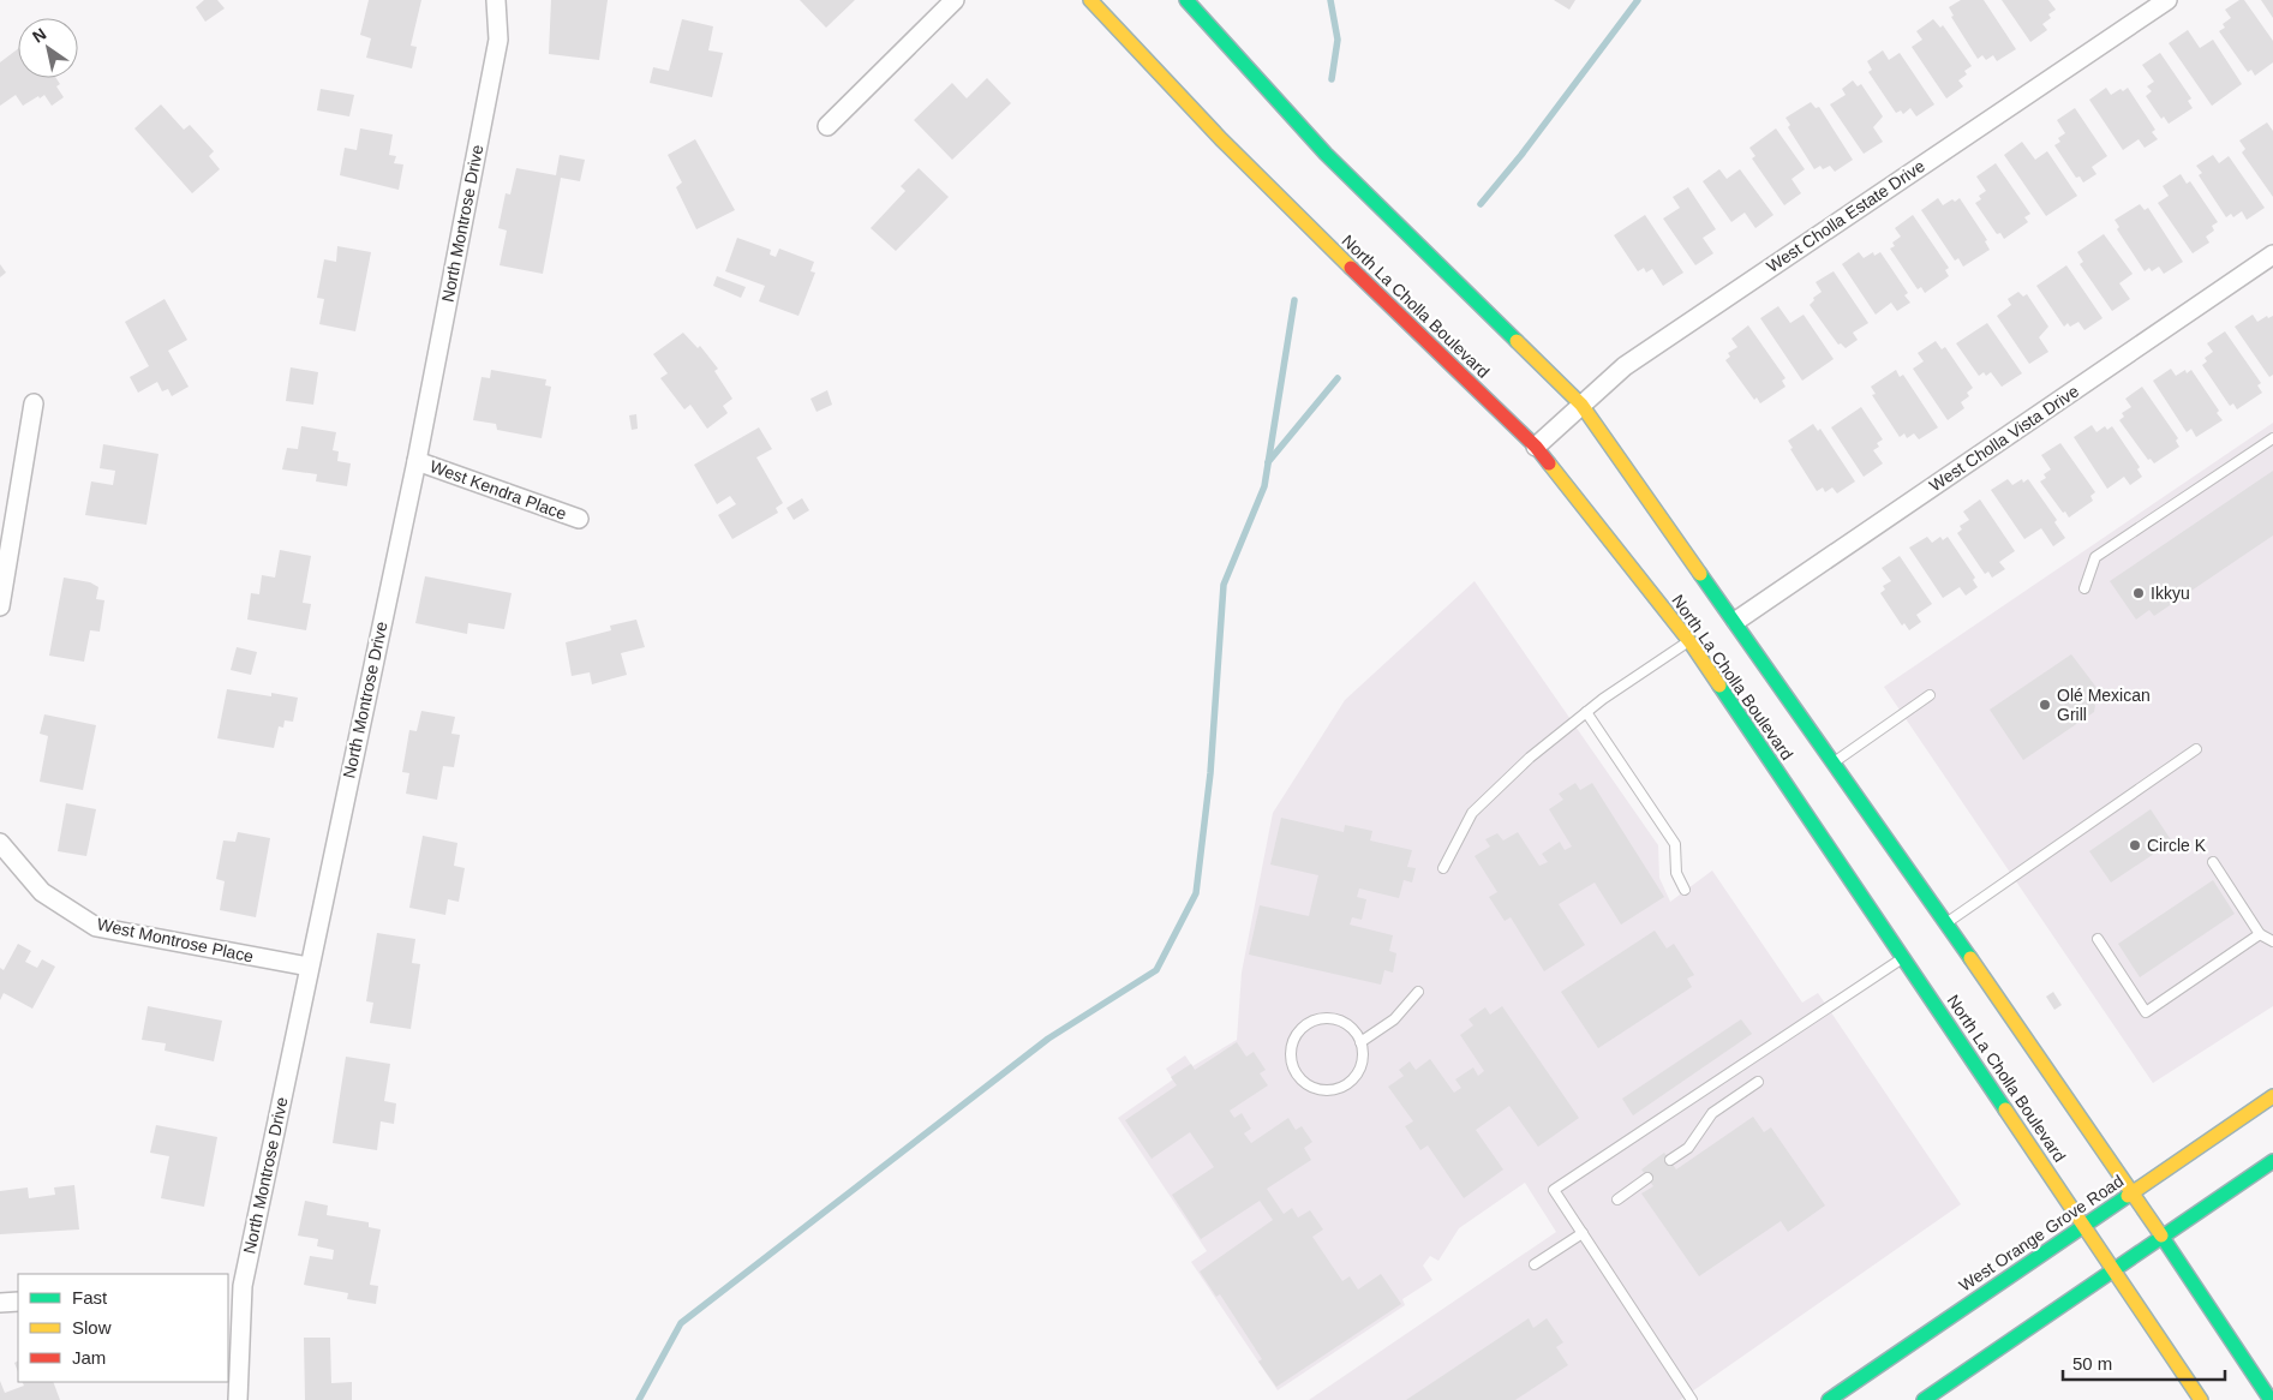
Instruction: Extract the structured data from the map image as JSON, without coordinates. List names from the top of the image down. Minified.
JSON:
{"streets":{"main road":["North La Cholla Boulevard","West Orange Grove Road"],"street":["West Cholla Estate Drive","North Montrose Drive","West Cholla Vista Drive","West Kendra Place","West Montrose Place"]},"crossings":[["West Cholla Estate Drive","North La Cholla Boulevard"],["North Montrose Drive","West Kendra Place"],["North Montrose Drive","West Montrose Place"],["North La Cholla Boulevard","West Cholla Vista Drive"],["North La Cholla Boulevard","West Orange Grove Road"]],"places":["Ikkyu","Olé Mexican Grill","Circle K"],"legend":["Fast","Slow","Jam"],"scale_bar":"50 m","north":"top left"}
